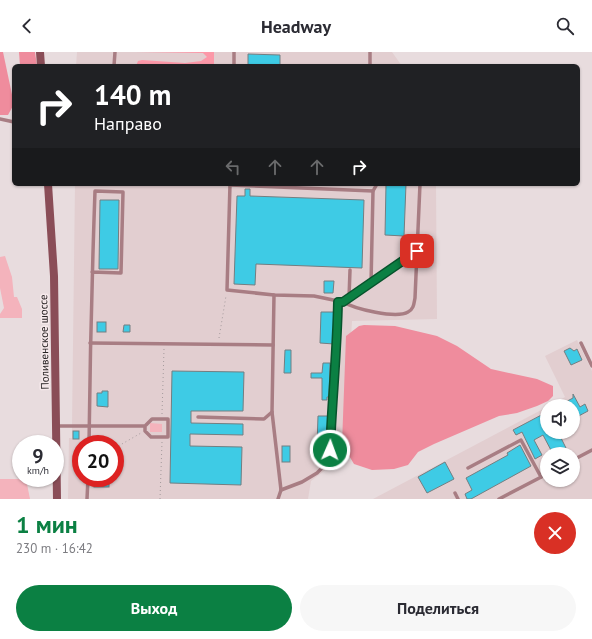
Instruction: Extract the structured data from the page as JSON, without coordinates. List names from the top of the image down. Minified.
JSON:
{"streets":{"street":["Поливенское шоссе"]},"page":{"header":"Headway","turn":["140 m","Направо"],"speed":"9 km/h","limit":"20","heading":["1 мин","230 m · 16:42"],"buttons":["Выход","Поделиться"]}}
